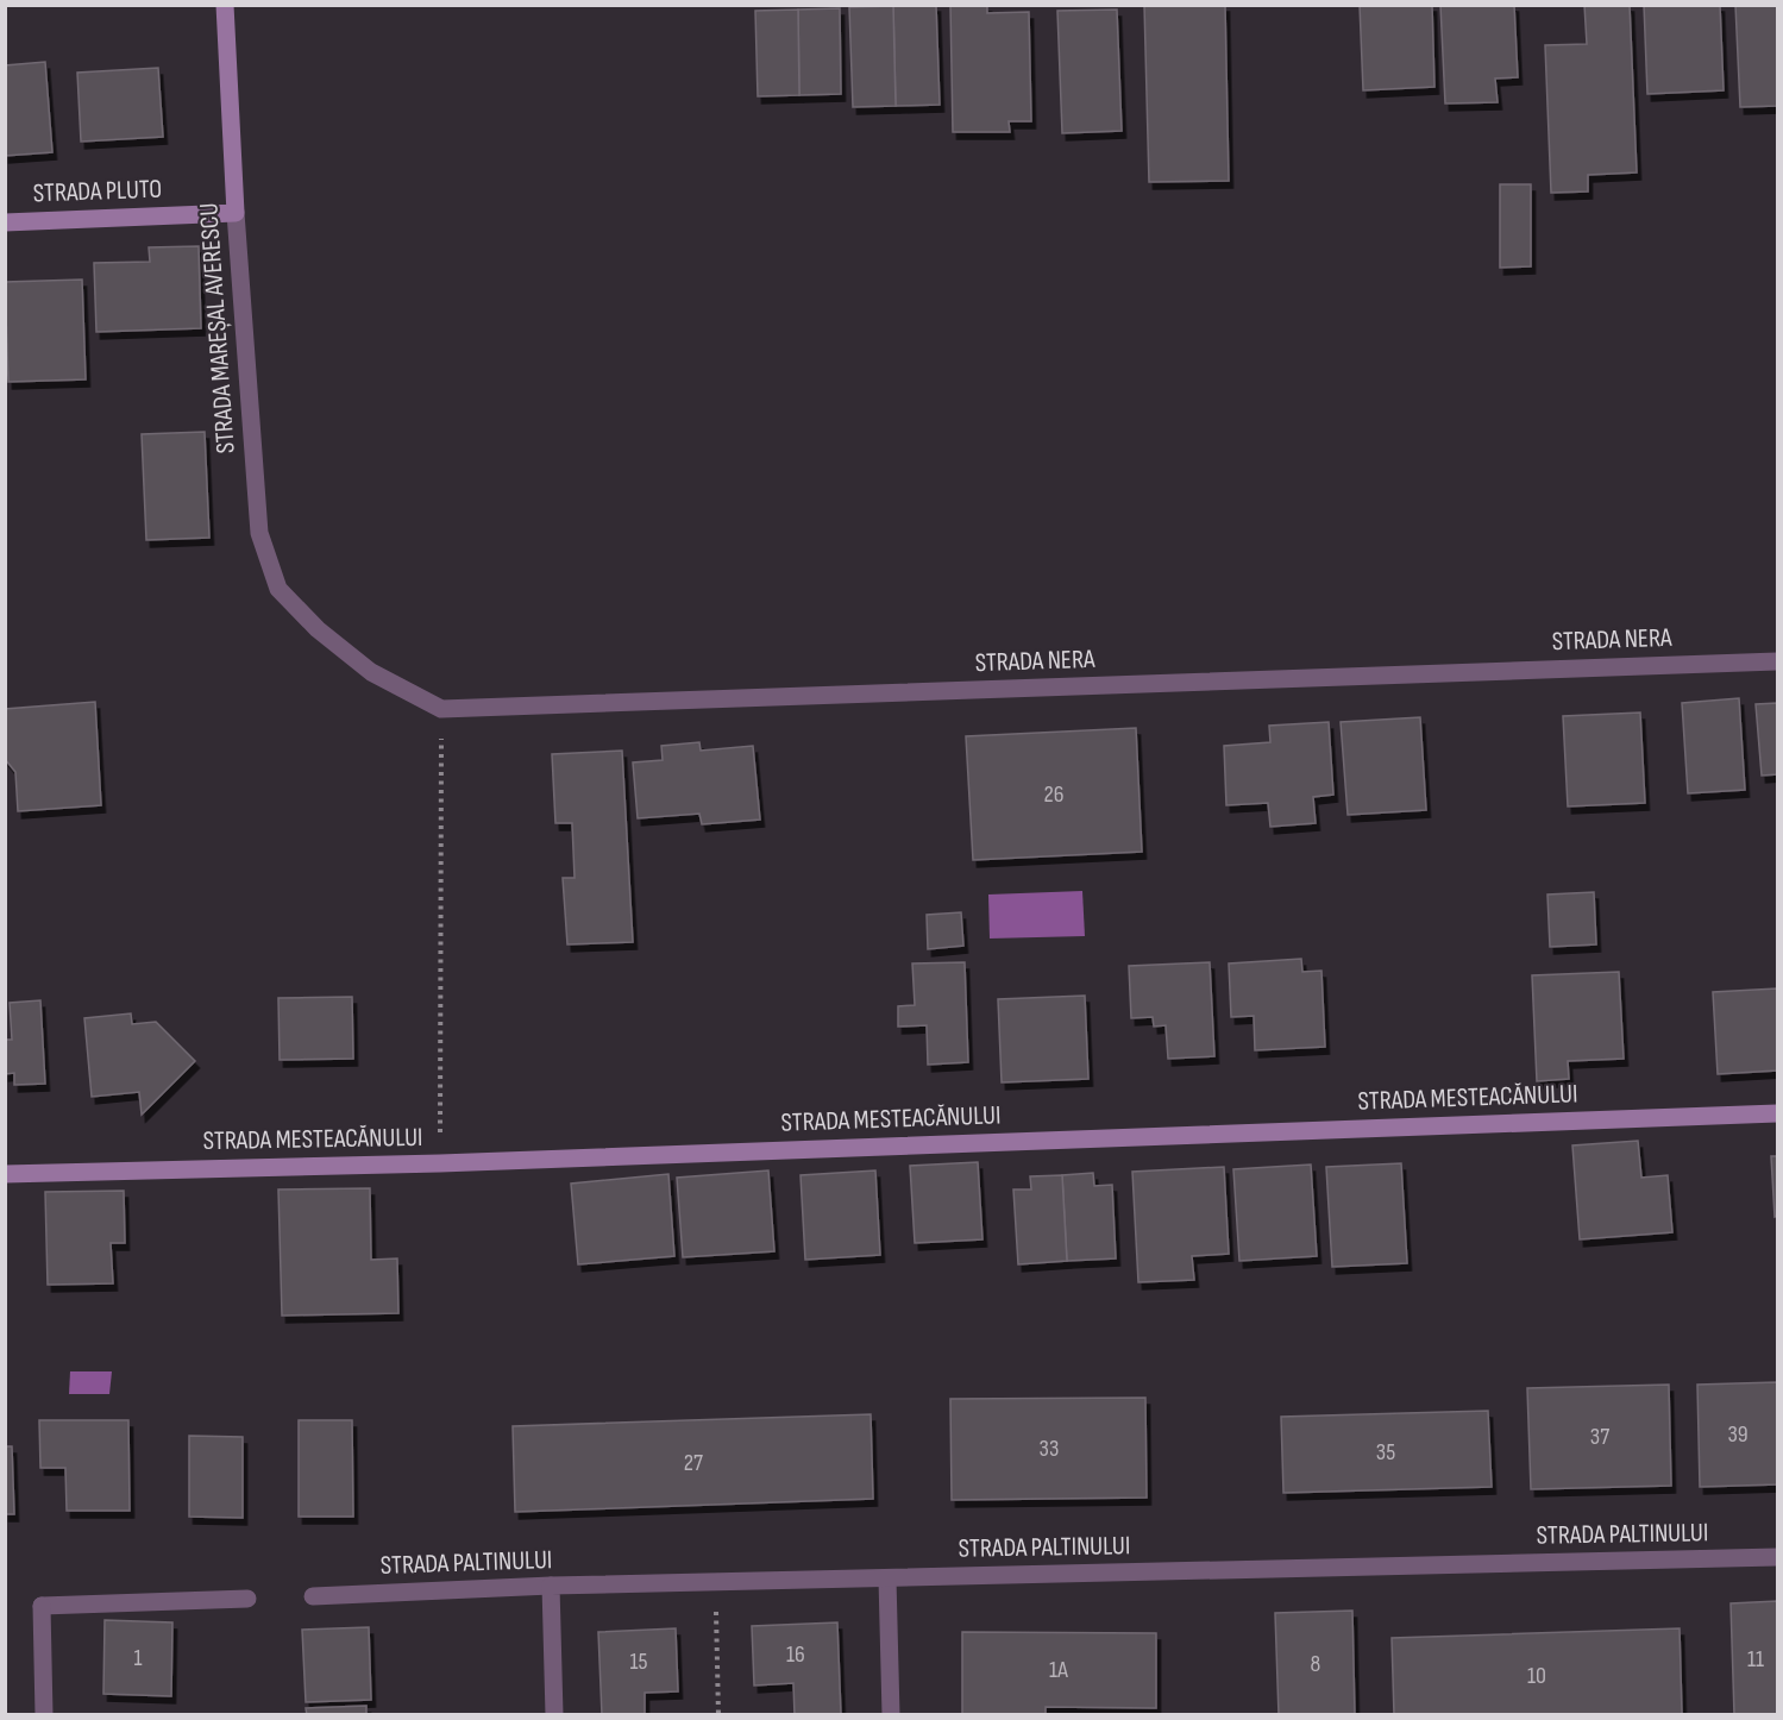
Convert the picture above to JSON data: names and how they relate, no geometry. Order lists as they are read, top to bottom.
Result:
{
  "streets": {
    "street": [
      "STRADA PLUTO",
      "STRADA MAREȘAL AVERESCU",
      "STRADA NERA",
      "STRADA MESTEACĂNULUI",
      "STRADA PALTINULUI"
    ]
  },
  "crossings": [
    ["STRADA PLUTO", "STRADA MAREȘAL AVERESCU"],
    ["STRADA MAREȘAL AVERESCU", "STRADA NERA"]
  ],
  "house_numbers": [
    "26",
    "39",
    "37",
    "33",
    "35",
    "27",
    "16",
    "1",
    "11",
    "15",
    "8",
    "1A",
    "10"
  ]
}
